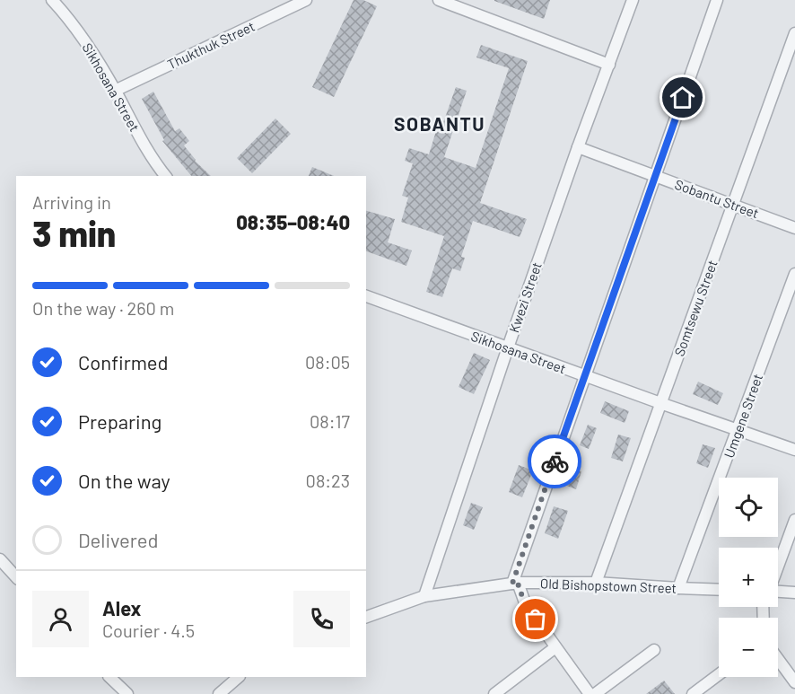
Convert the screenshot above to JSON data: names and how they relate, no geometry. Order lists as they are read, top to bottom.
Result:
{
  "streets": {
    "street": [
      "Thukthuk Street",
      "Sikhosana Street",
      "Sobantu Street",
      "Kwezi Street",
      "Somtsewu Street",
      "Umgene Street",
      "Old Bishopstown Street"
    ]
  },
  "crossings": [
    ["Thukthuk Street", "Sikhosana Street"],
    ["Sikhosana Street", "Kwezi Street"],
    ["Sikhosana Street", "Somtsewu Street"],
    ["Sikhosana Street", "Umgene Street"],
    ["Sobantu Street", "Kwezi Street"],
    ["Sobantu Street", "Somtsewu Street"],
    ["Kwezi Street", "Old Bishopstown Street"],
    ["Somtsewu Street", "Old Bishopstown Street"],
    ["Umgene Street", "Old Bishopstown Street"]
  ],
  "districts": ["SOBANTU"],
  "page": {
    "heading": ["3 min", "Arriving in", "08:35–08:40"],
    "panel": ["Alex", "Courier · 4.5"],
    "bar": "On the way · 260 m",
    "list": [
      ["Confirmed", "08:05"],
      ["Preparing", "08:17"],
      ["On the way", "08:23"],
      "Delivered"
    ],
    "map_buttons": ["+", "−"]
  }
}
